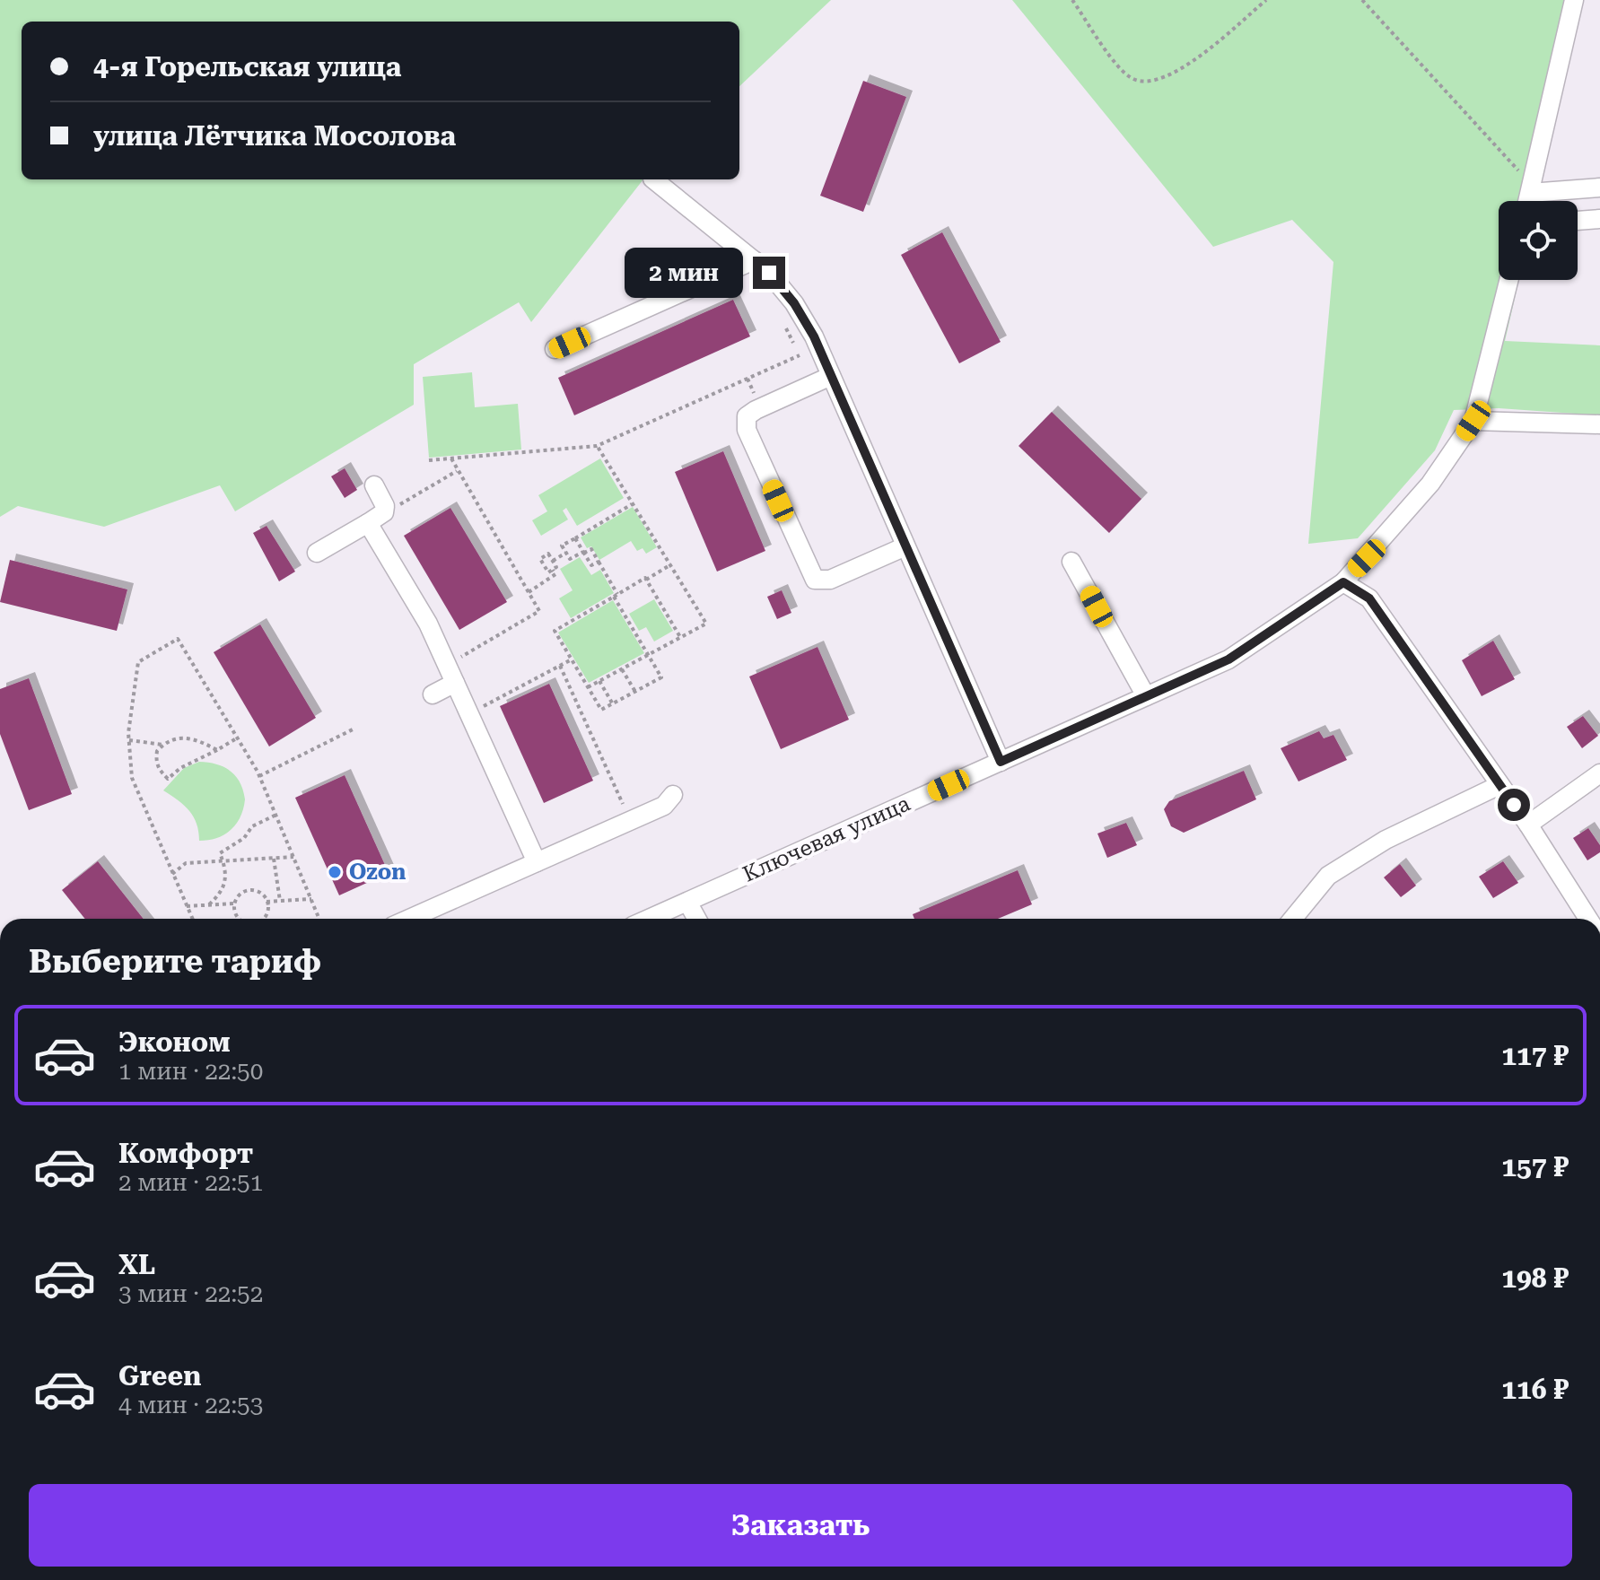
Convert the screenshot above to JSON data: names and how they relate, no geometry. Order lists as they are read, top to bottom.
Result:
{
  "streets": {
    "street": ["Ключевая улица"]
  },
  "places": ["Ozon"],
  "page": {
    "banner": ["4-я Горельская улица", "улица Лётчика Мосолова"],
    "bubble": "2 мин",
    "heading": "Выберите тариф",
    "list": [
      {
        "name": "Эконом",
        "note": "1 мин · 22:50",
        "value": "117 ₽"
      },
      {
        "name": "Комфорт",
        "note": "2 мин · 22:51",
        "value": "157 ₽"
      },
      {
        "name": "XL",
        "note": "3 мин · 22:52",
        "value": "198 ₽"
      },
      {
        "name": "Green",
        "note": "4 мин · 22:53",
        "value": "116 ₽"
      }
    ],
    "buttons": "Заказать"
  }
}
